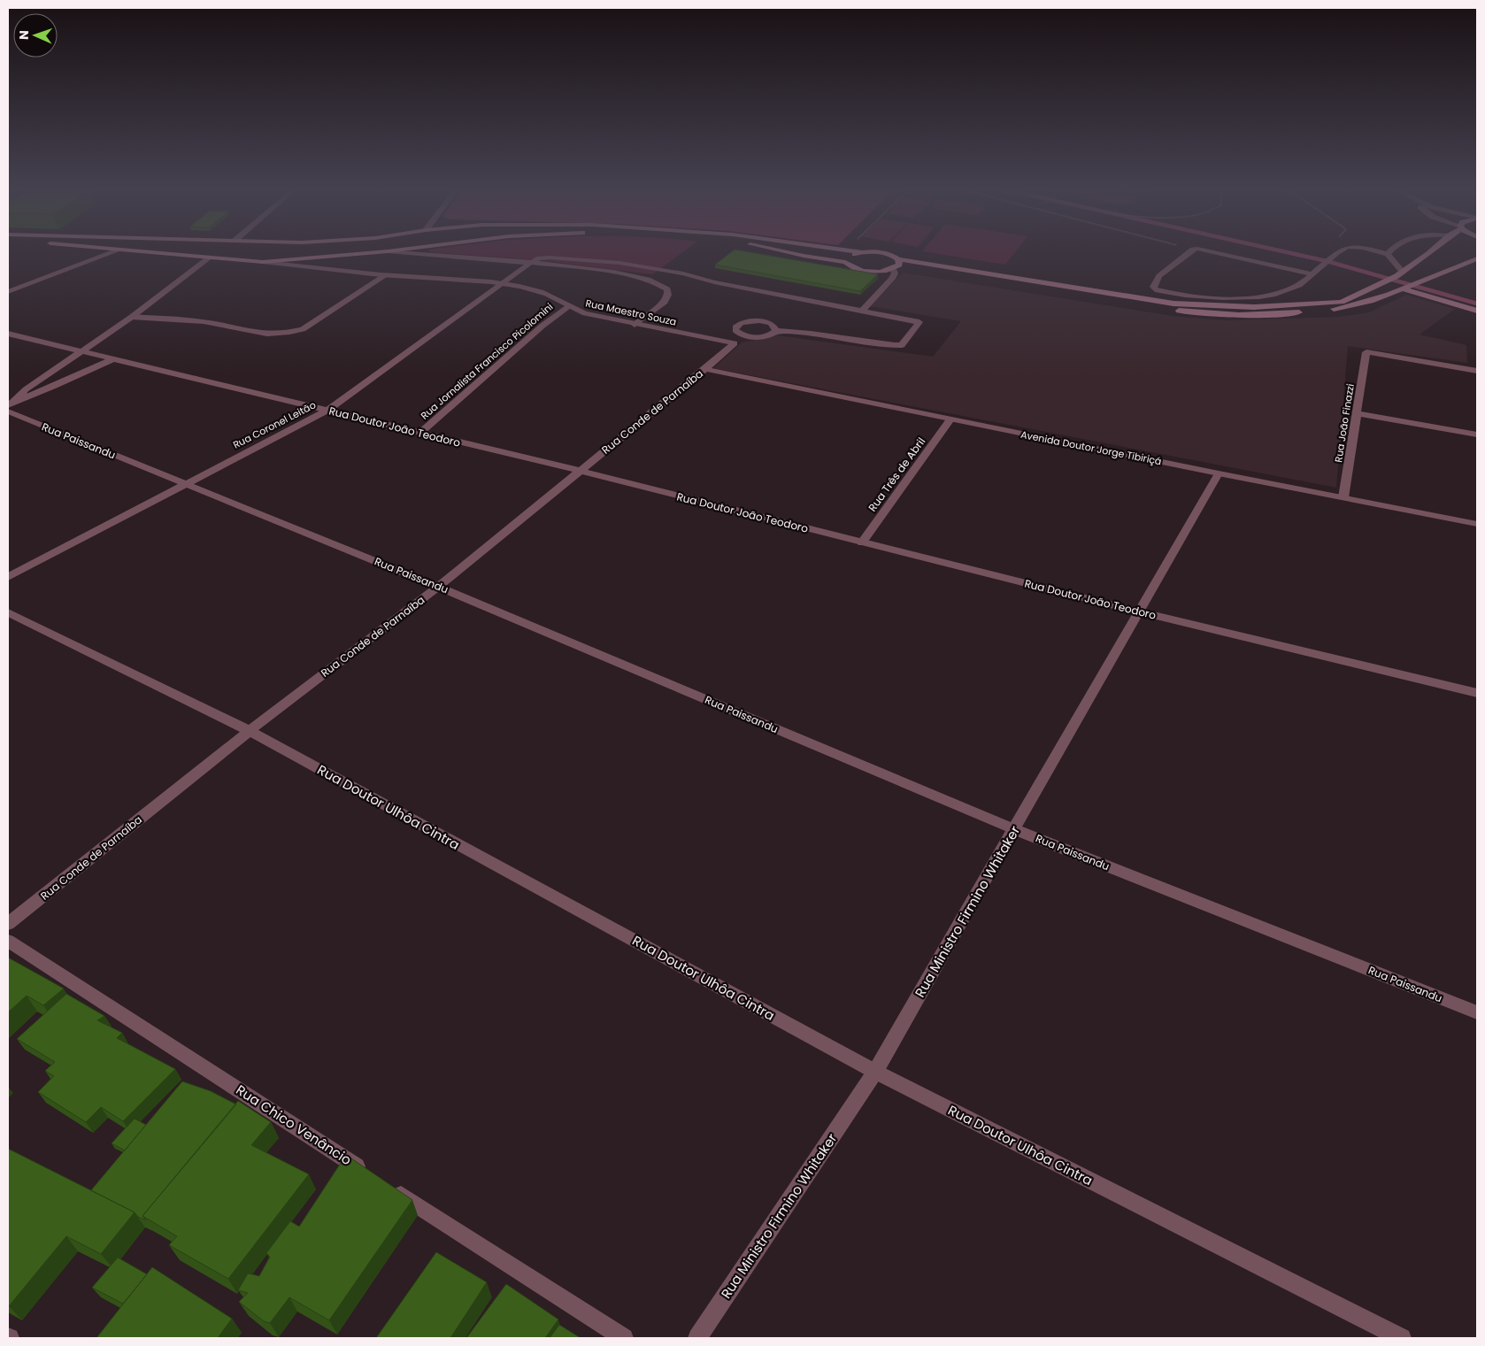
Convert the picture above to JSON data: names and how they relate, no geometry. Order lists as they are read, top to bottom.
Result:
{
  "streets": {
    "street": [
      "Rua Maestro Souza",
      "Rua Jornalista Francisco Picolomini",
      "Rua Conde de Parnaíba",
      "Rua João Finazzi",
      "Rua Coronel Leitão",
      "Rua Doutor João Teodoro",
      "Rua Paissandu",
      "Avenida Doutor Jorge Tibiriçá",
      "Rua Três de Abril",
      "Rua Doutor Ulhôa Cintra",
      "Rua Ministro Firmino Whitaker",
      "Rua Chico Venâncio"
    ]
  },
  "crossings": [
    ["Rua Maestro Souza", "Rua Jornalista Francisco Picolomini"],
    ["Rua Maestro Souza", "Rua Conde de Parnaíba"],
    ["Rua Maestro Souza", "Rua Coronel Leitão"],
    ["Rua Jornalista Francisco Picolomini", "Rua Doutor João Teodoro"],
    ["Rua Conde de Parnaíba", "Rua Doutor João Teodoro"],
    ["Rua Conde de Parnaíba", "Rua Paissandu"],
    ["Rua Conde de Parnaíba", "Avenida Doutor Jorge Tibiriçá"],
    ["Rua Conde de Parnaíba", "Rua Doutor Ulhôa Cintra"],
    ["Rua João Finazzi", "Avenida Doutor Jorge Tibiriçá"],
    ["Rua Coronel Leitão", "Rua Doutor João Teodoro"],
    ["Rua Coronel Leitão", "Rua Paissandu"],
    ["Rua Doutor João Teodoro", "Rua Três de Abril"],
    ["Rua Doutor João Teodoro", "Rua Ministro Firmino Whitaker"],
    ["Rua Paissandu", "Rua Ministro Firmino Whitaker"],
    ["Avenida Doutor Jorge Tibiriçá", "Rua Três de Abril"],
    ["Avenida Doutor Jorge Tibiriçá", "Rua Ministro Firmino Whitaker"],
    ["Rua Doutor Ulhôa Cintra", "Rua Ministro Firmino Whitaker"]
  ],
  "north": "left"
}
